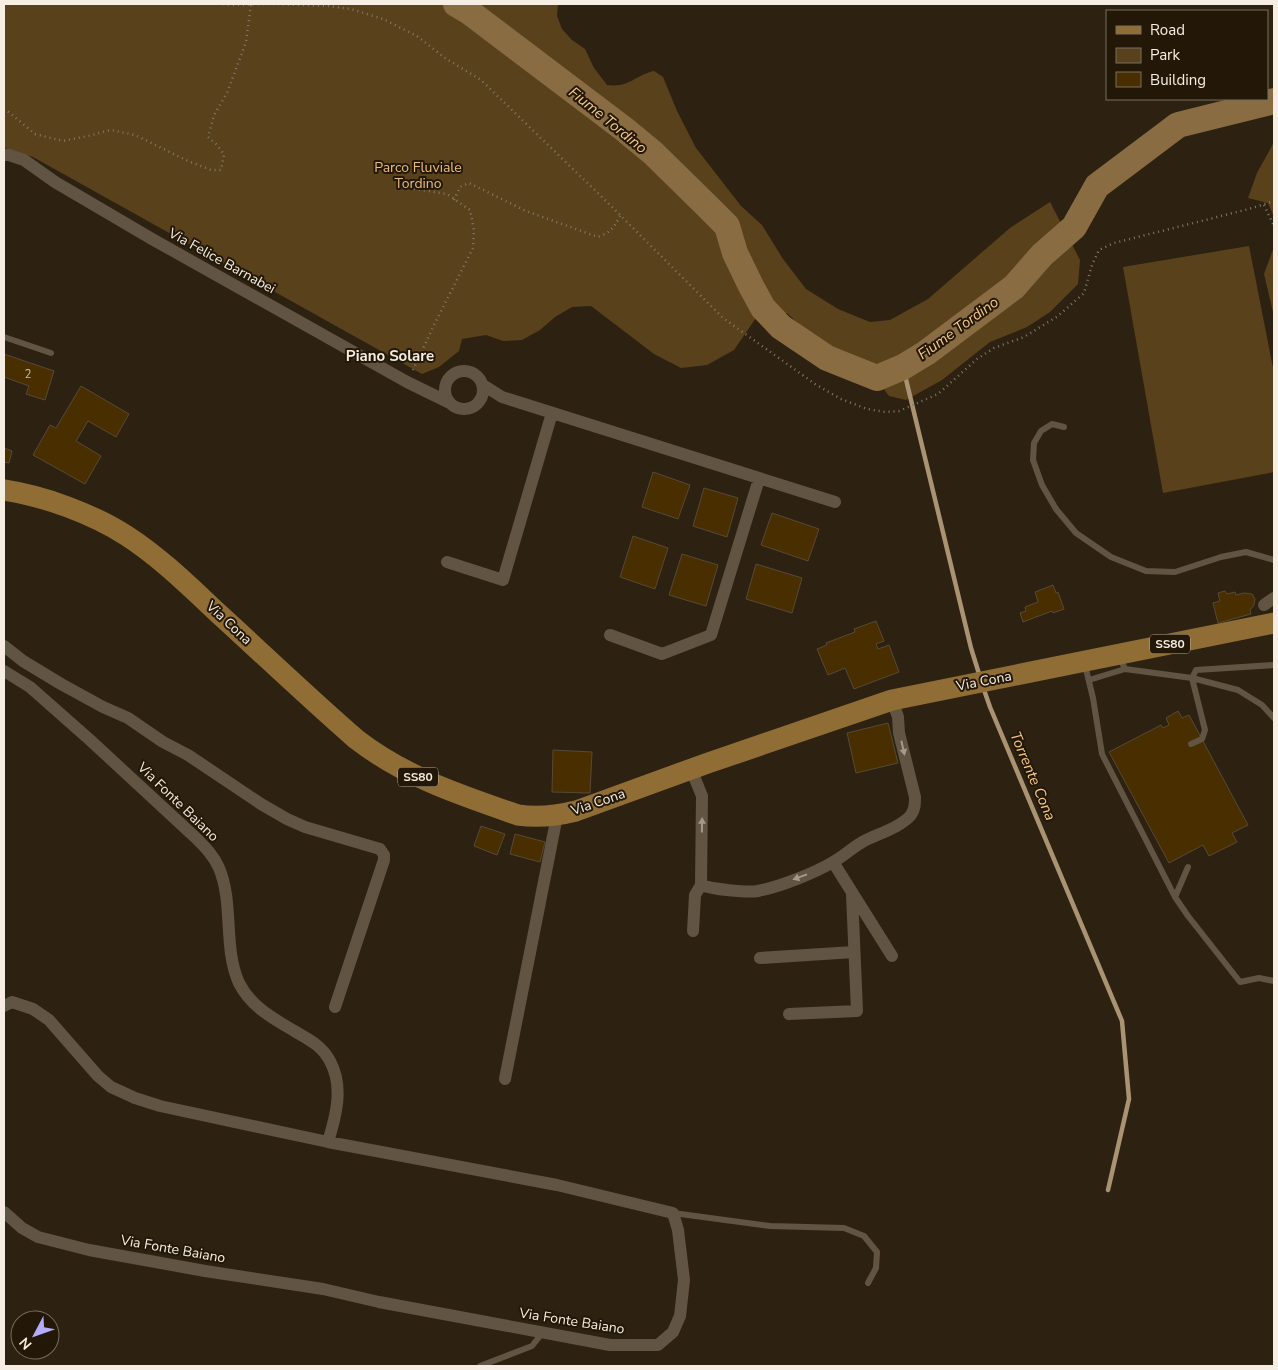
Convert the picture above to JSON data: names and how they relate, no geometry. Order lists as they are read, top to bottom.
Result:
{
  "streets": {
    "main road": ["Via Cona", "SS80"],
    "street": ["Via Felice Barnabei", "Via Fonte Baiano"]
  },
  "districts": ["Piano Solare"],
  "water": ["Fiume Tordino", "Torrente Cona"],
  "parks": ["Parco Fluviale Tordino"],
  "house_numbers": ["2"],
  "legend": ["Road", "Park", "Building"],
  "north": "bottom left"
}
